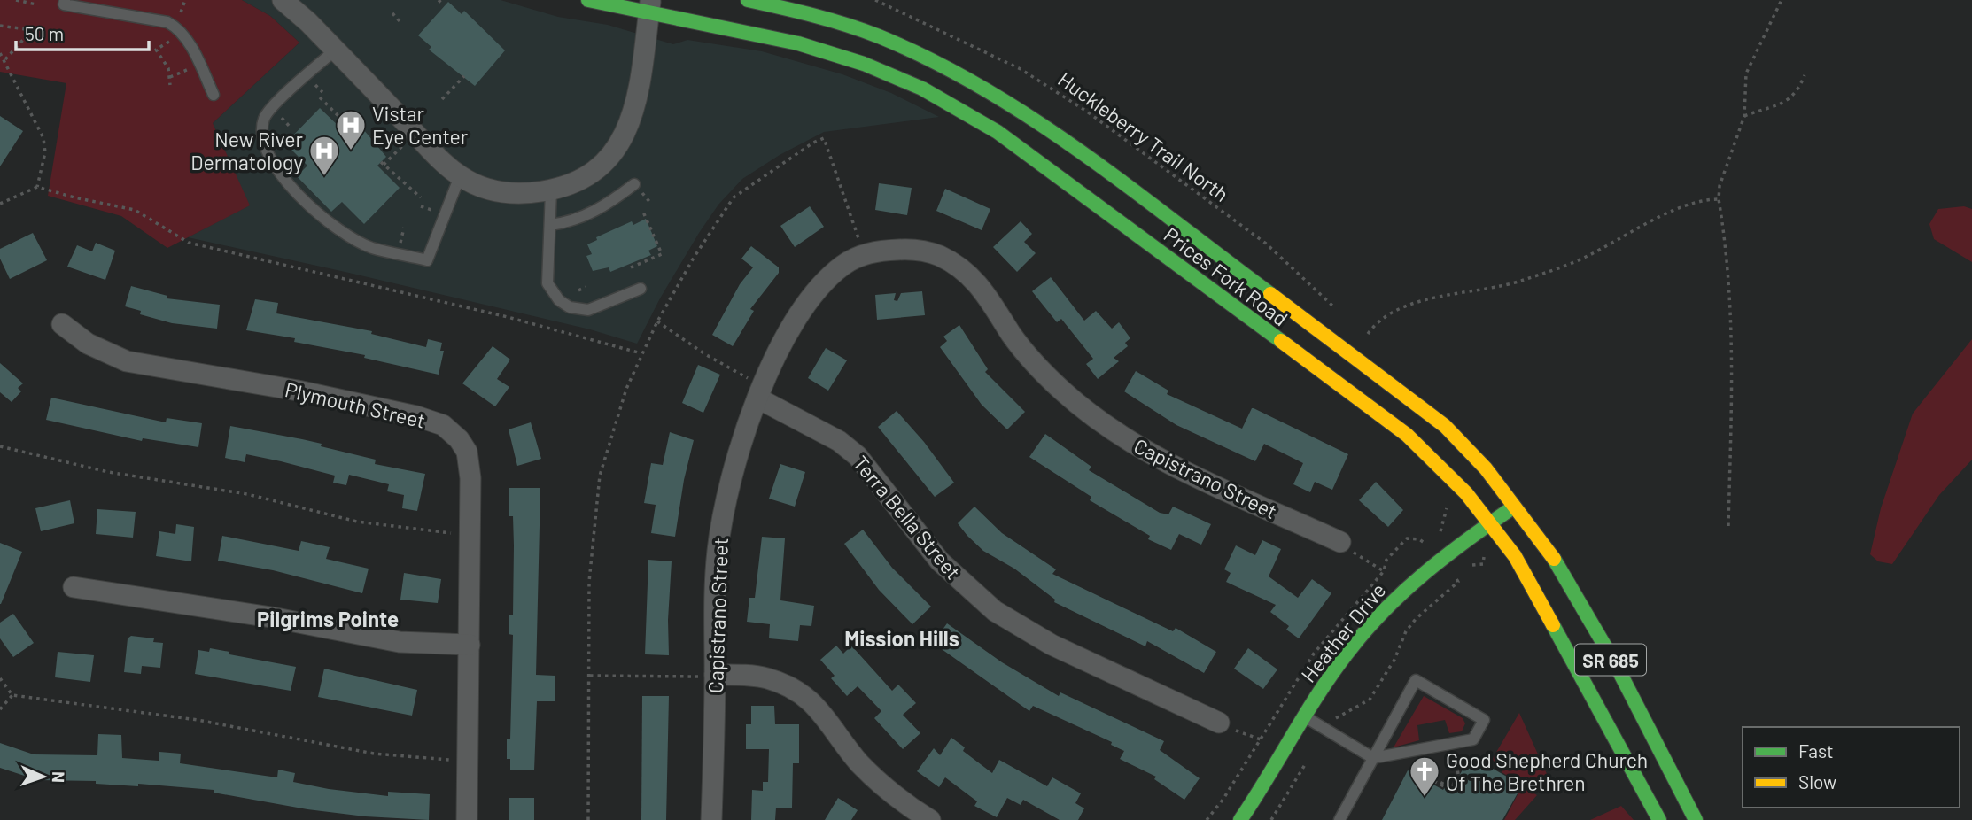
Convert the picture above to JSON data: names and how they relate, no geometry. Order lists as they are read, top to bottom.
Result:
{
  "streets": {
    "main road": ["Prices Fork Road", "Heather Drive", "SR 685"],
    "street": ["Plymouth Street", "Capistrano Street", "Terra Bella Street"],
    "path": ["Huckleberry Trail North"]
  },
  "crossings": [
    ["Prices Fork Road", "Heather Drive"],
    ["Capistrano Street", "Terra Bella Street"]
  ],
  "districts": ["Pilgrims Pointe", "Mission Hills"],
  "places": {
    "hospital": ["Vistar Eye Center", "New River Dermatology"],
    "church": ["Good Shepherd Church Of The Brethren"]
  },
  "legend": ["Fast", "Slow"],
  "scale_bar": "50 m",
  "north": "right"
}
